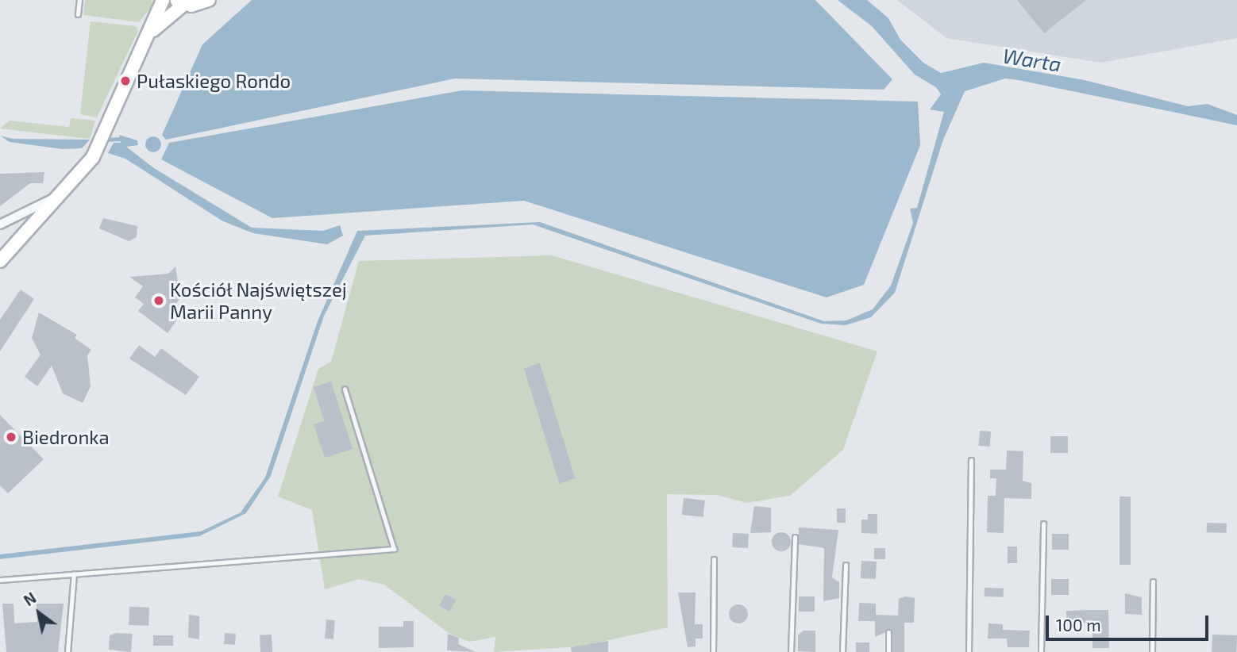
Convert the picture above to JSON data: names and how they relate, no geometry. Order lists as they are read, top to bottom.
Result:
{
  "water": ["Warta"],
  "places": ["Pułaskiego Rondo", "Kościół Najświętszej Marii Panny", "Biedronka"],
  "scale_bar": "100 m",
  "north": "top left"
}
